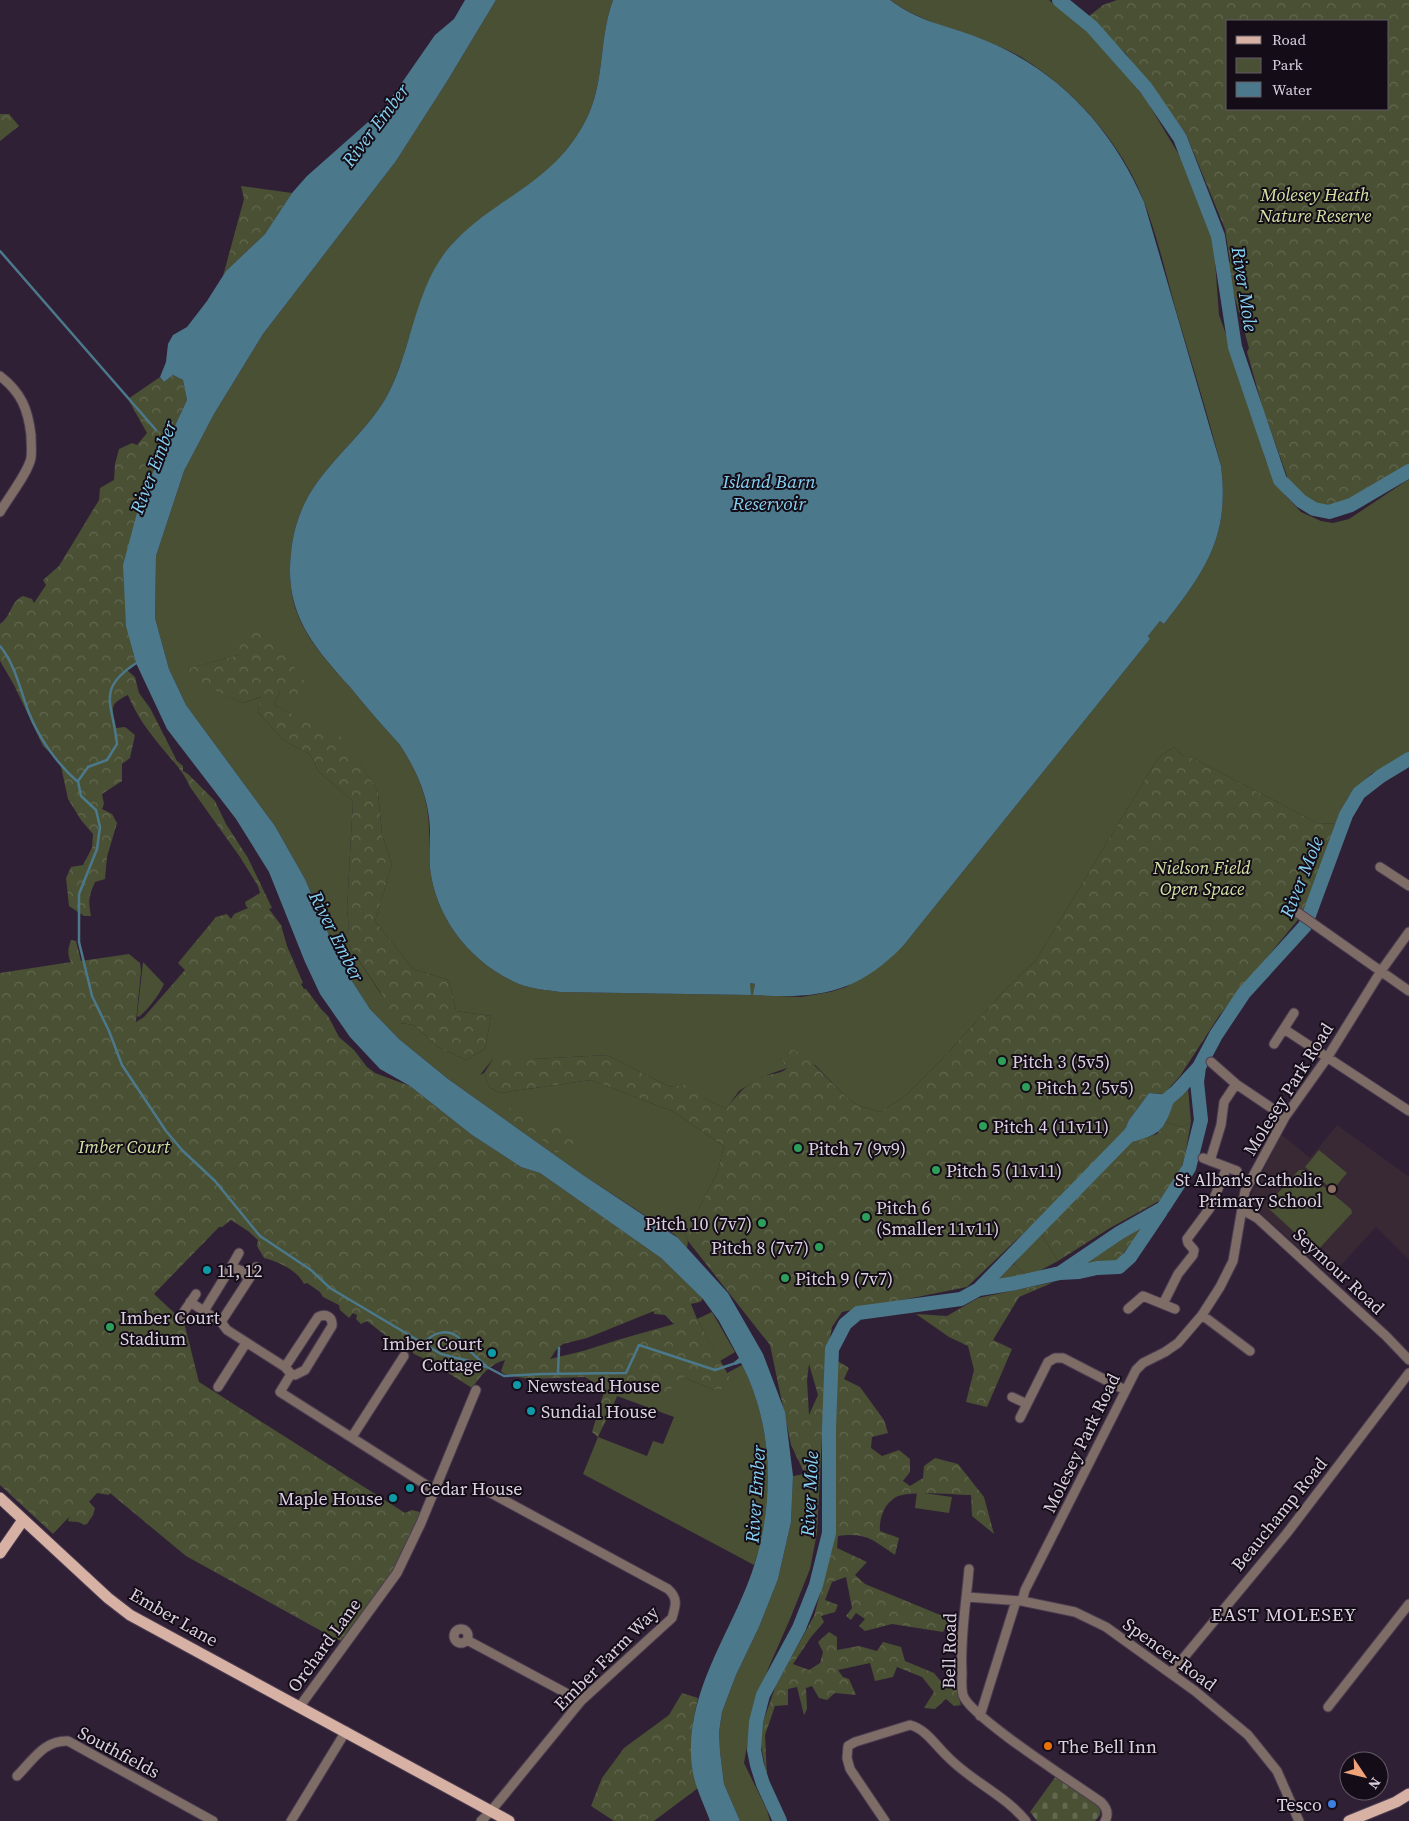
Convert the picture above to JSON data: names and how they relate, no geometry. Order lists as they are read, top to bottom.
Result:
{
  "streets": {
    "main road": ["Ember Lane", "Orchard Lane"],
    "street": [
      "Molesey Park Road",
      "Seymour Road",
      "Beauchamp Road",
      "Bell Road",
      "Spencer Road",
      "Ember Farm Way",
      "Southfields"
    ]
  },
  "crossings": [
    ["Molesey Park Road", "Seymour Road"],
    ["Molesey Park Road", "Bell Road"],
    ["Molesey Park Road", "Spencer Road"],
    ["Beauchamp Road", "Spencer Road"],
    ["Ember Lane", "Orchard Lane"],
    ["Orchard Lane", "Ember Farm Way"],
    ["Bell Road", "Spencer Road"]
  ],
  "districts": ["EAST MOLESEY"],
  "water": ["River Ember", "River Mole", "Island Barn Reservoir"],
  "parks": ["Molesey Heath Nature Reserve", "Nielson Field Open Space", "Imber Court"],
  "places": [
    "Pitch 3 (5v5)",
    "Pitch 2 (5v5)",
    "Pitch 4 (11v11)",
    "Pitch 7 (9v9)",
    "Pitch 5 (11v11)",
    "St Alban's Catholic Primary School",
    "Pitch 6 (Smaller 11v11)",
    "Pitch 10 (7v7)",
    "Pitch 8 (7v7)",
    "11, 12",
    "Pitch 9 (7v7)",
    "Imber Court Stadium",
    "Imber Court Cottage",
    "Newstead House",
    "Sundial House",
    "Cedar House",
    "Maple House",
    "The Bell Inn",
    "Tesco"
  ],
  "legend": ["Road", "Park", "Water"],
  "north": "bottom right"
}
